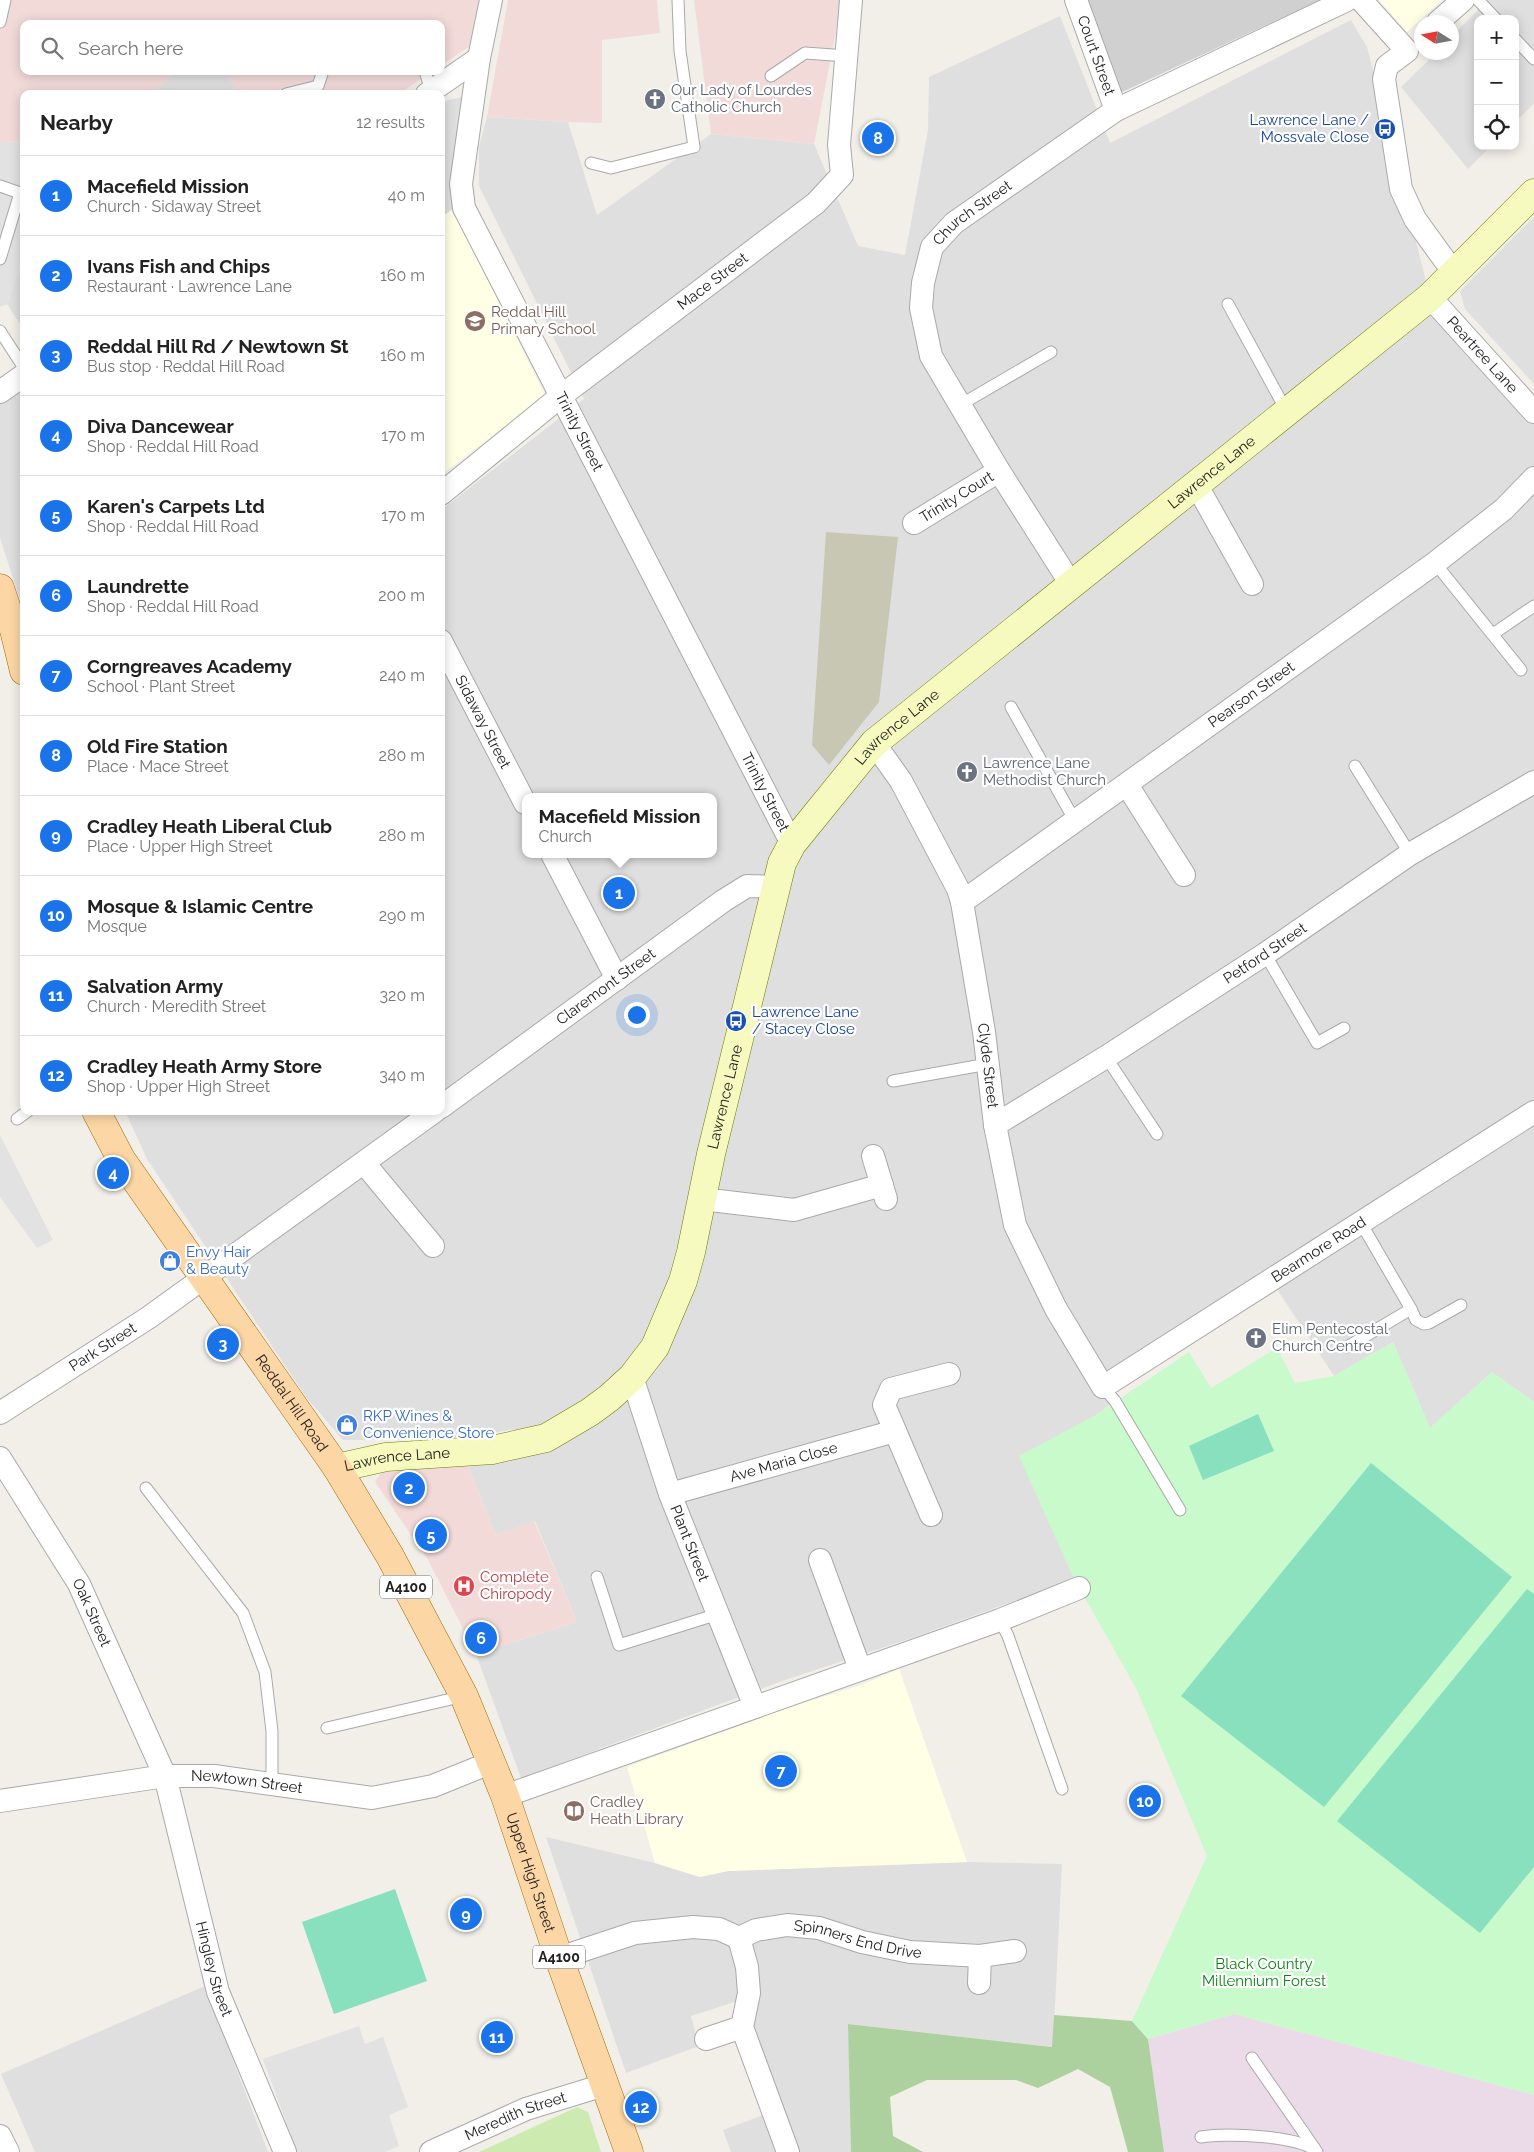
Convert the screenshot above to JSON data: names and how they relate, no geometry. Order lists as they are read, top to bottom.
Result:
{
  "streets": {
    "main road": ["Reddal Hill Road", "A4100", "Upper High Street"],
    "street": [
      "Court Street",
      "Church Street",
      "Mace Street",
      "Peartree Lane",
      "Trinity Street",
      "Lawrence Lane",
      "Trinity Court",
      "Pearson Street",
      "Sidaway Street",
      "Petford Street",
      "Claremont Street",
      "Clyde Street",
      "Bearmore Road",
      "Park Street",
      "Ave Maria Close",
      "Plant Street",
      "Oak Street",
      "Newtown Street",
      "Spinners End Drive",
      "Hingley Street",
      "Meredith Street"
    ]
  },
  "crossings": [
    ["Court Street", "Church Street"],
    ["Church Street", "Lawrence Lane"],
    ["Church Street", "Trinity Court"],
    ["Mace Street", "Trinity Street"],
    ["Peartree Lane", "Lawrence Lane"],
    ["Trinity Street", "Lawrence Lane"],
    ["Lawrence Lane", "Claremont Street"],
    ["Lawrence Lane", "Clyde Street"],
    ["Lawrence Lane", "Reddal Hill Road"],
    ["Lawrence Lane", "Plant Street"],
    ["Pearson Street", "Clyde Street"],
    ["Petford Street", "Clyde Street"],
    ["Clyde Street", "Bearmore Road"],
    ["Park Street", "Reddal Hill Road"],
    ["Reddal Hill Road", "Upper High Street"],
    ["Ave Maria Close", "Plant Street"],
    ["Oak Street", "Newtown Street"],
    ["Oak Street", "Hingley Street"],
    ["Newtown Street", "Upper High Street"],
    ["Newtown Street", "Hingley Street"],
    ["Upper High Street", "Meredith Street"]
  ],
  "parks": ["Black Country Millennium Forest"],
  "places": {
    "church": ["Our Lady of Lourdes Catholic Church", "Lawrence Lane Methodist Church", "Elim Pentecostal Church Centre"],
    "bus stop": ["Lawrence Lane / Mossvale Close", "Lawrence Lane / Stacey Close"],
    "school or university": ["Reddal Hill Primary School"],
    "shop": ["Envy Hair & Beauty", "RKP Wines & Convenience Store"],
    "hospital": ["Complete Chiropody"],
    "library": ["Cradley Heath Library"]
  },
  "north": "left",
  "page": {
    "map_buttons": ["+", "−"],
    "search": "Search here",
    "heading": ["Nearby", "12 results"],
    "pins": [
      "8",
      "1",
      "4",
      "3",
      "2",
      "5",
      "6",
      "7",
      "10",
      "9",
      "11",
      "12"
    ],
    "list": [
      {
        "mark": "1",
        "name": "Macefield Mission",
        "note": "Church · Sidaway Street",
        "value": "40 m"
      },
      {
        "mark": "2",
        "name": "Ivans Fish and Chips",
        "note": "Restaurant · Lawrence Lane",
        "value": "160 m"
      },
      {
        "mark": "3",
        "name": "Reddal Hill Rd / Newtown St",
        "note": "Bus stop · Reddal Hill Road",
        "value": "160 m"
      },
      {
        "mark": "4",
        "name": "Diva Dancewear",
        "note": "Shop · Reddal Hill Road",
        "value": "170 m"
      },
      {
        "mark": "5",
        "name": "Karen's Carpets Ltd",
        "note": "Shop · Reddal Hill Road",
        "value": "170 m"
      },
      {
        "mark": "6",
        "name": "Laundrette",
        "note": "Shop · Reddal Hill Road",
        "value": "200 m"
      },
      {
        "mark": "7",
        "name": "Corngreaves Academy",
        "note": "School · Plant Street",
        "value": "240 m"
      },
      {
        "mark": "8",
        "name": "Old Fire Station",
        "note": "Place · Mace Street",
        "value": "280 m"
      },
      {
        "mark": "9",
        "name": "Cradley Heath Liberal Club",
        "note": "Place · Upper High Street",
        "value": "280 m"
      },
      {
        "mark": "10",
        "name": "Mosque & Islamic Centre",
        "note": "Mosque",
        "value": "290 m"
      },
      {
        "mark": "11",
        "name": "Salvation Army",
        "note": "Church · Meredith Street",
        "value": "320 m"
      },
      {
        "mark": "12",
        "name": "Cradley Heath Army Store",
        "note": "Shop · Upper High Street",
        "value": "340 m"
      }
    ],
    "popup": ["Macefield Mission", "Church"]
  }
}
